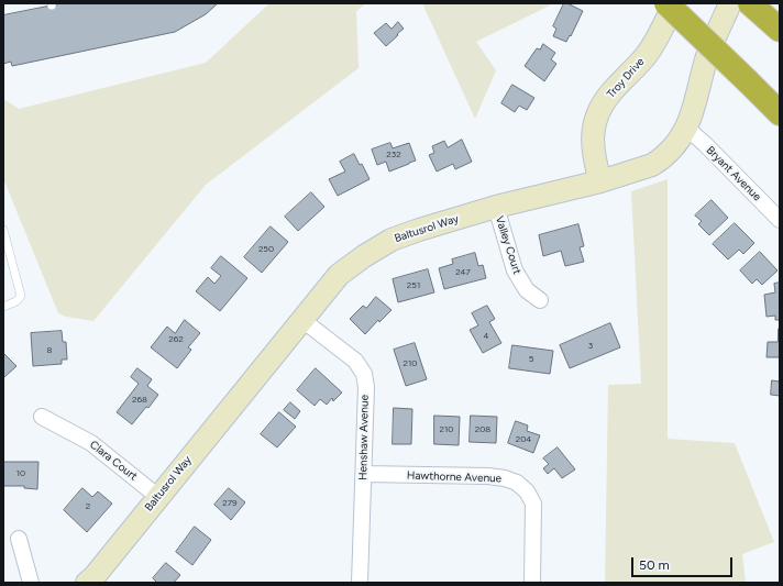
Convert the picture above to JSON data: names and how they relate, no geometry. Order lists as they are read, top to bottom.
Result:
{
  "streets": {
    "street": [
      "Troy Drive",
      "Bryant Avenue",
      "Baltusrol Way",
      "Valley Court",
      "Henshaw Avenue",
      "Clara Court",
      "Hawthorne Avenue"
    ]
  },
  "crossings": [
    ["Troy Drive", "Baltusrol Way"],
    ["Bryant Avenue", "Baltusrol Way"],
    ["Baltusrol Way", "Valley Court"],
    ["Baltusrol Way", "Henshaw Avenue"],
    ["Baltusrol Way", "Clara Court"],
    ["Henshaw Avenue", "Hawthorne Avenue"]
  ],
  "house_numbers": [
    "232",
    "250",
    "247",
    "251",
    "4",
    "262",
    "3",
    "8",
    "5",
    "210",
    "268",
    "210",
    "208",
    "204",
    "10",
    "279",
    "2"
  ],
  "scale_bar": "50 m"
}
